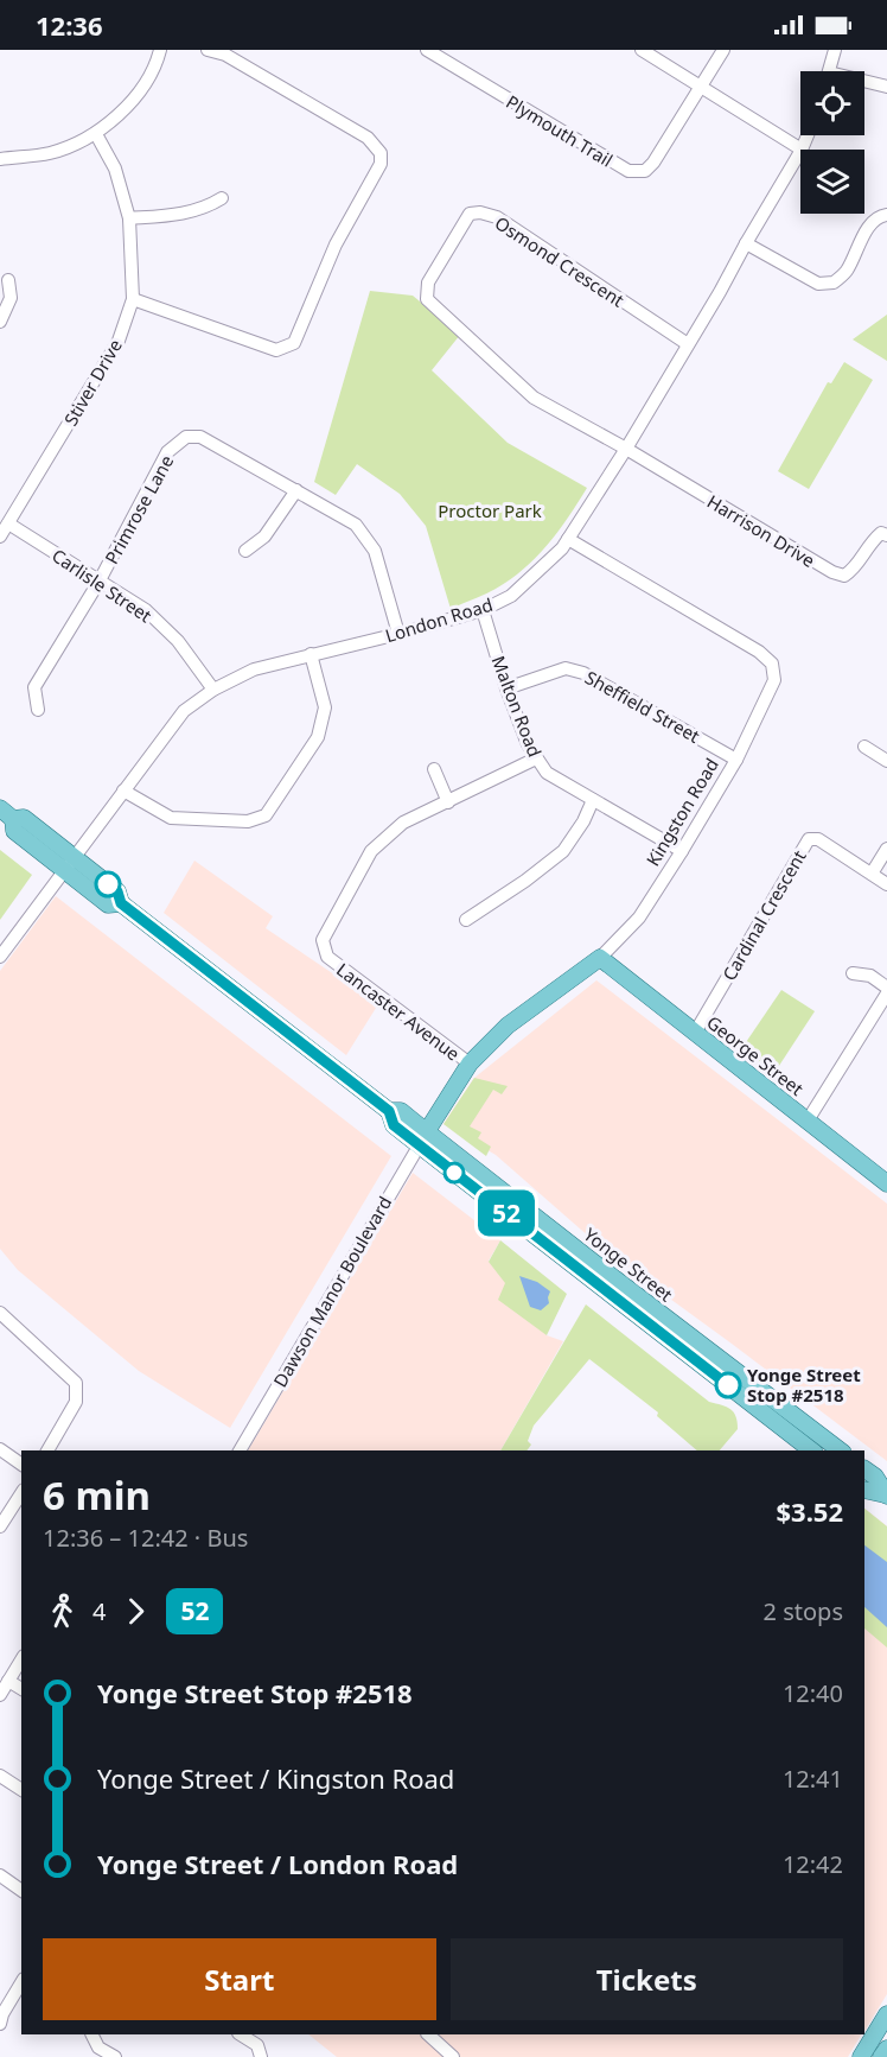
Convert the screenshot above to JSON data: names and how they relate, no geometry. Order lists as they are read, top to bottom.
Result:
{
  "streets": {
    "main road": ["Kingston Road", "George Street", "Yonge Street"],
    "street": [
      "Plymouth Trail",
      "Osmond Crescent",
      "Stiver Drive",
      "Primrose Lane",
      "Harrison Drive",
      "Carlisle Street",
      "London Road",
      "Malton Road",
      "Sheffield Street",
      "Cardinal Crescent",
      "Lancaster Avenue",
      "Dawson Manor Boulevard"
    ]
  },
  "crossings": [
    ["Osmond Crescent", "Harrison Drive"],
    ["Osmond Crescent", "London Road"],
    ["Stiver Drive", "Carlisle Street"],
    ["Primrose Lane", "Carlisle Street"],
    ["Primrose Lane", "London Road"],
    ["Harrison Drive", "London Road"],
    ["Carlisle Street", "London Road"],
    ["London Road", "Malton Road"],
    ["London Road", "Kingston Road"],
    ["London Road", "Yonge Street"],
    ["Malton Road", "Sheffield Street"],
    ["Malton Road", "Kingston Road"],
    ["Malton Road", "Lancaster Avenue"],
    ["Sheffield Street", "Kingston Road"],
    ["Kingston Road", "Lancaster Avenue"],
    ["Kingston Road", "George Street"],
    ["Kingston Road", "Yonge Street"],
    ["Kingston Road", "Dawson Manor Boulevard"],
    ["Cardinal Crescent", "George Street"],
    ["Yonge Street", "Dawson Manor Boulevard"]
  ],
  "parks": ["Proctor Park"],
  "places": ["Yonge Street Stop #2518"],
  "lines": ["bus line 52"],
  "page": {
    "status": "12:36",
    "on_map": "52",
    "heading": ["6 min", "12:36 – 12:42 · Bus", "$3.52"],
    "legs": ["4", "52", "2 stops"],
    "list": [
      {
        "name": "Yonge Street Stop #2518",
        "value": "12:40"
      },
      {
        "name": "Yonge Street / Kingston Road",
        "value": "12:41"
      },
      {
        "name": "Yonge Street / London Road",
        "value": "12:42"
      }
    ],
    "buttons": ["Start", "Tickets"]
  }
}
